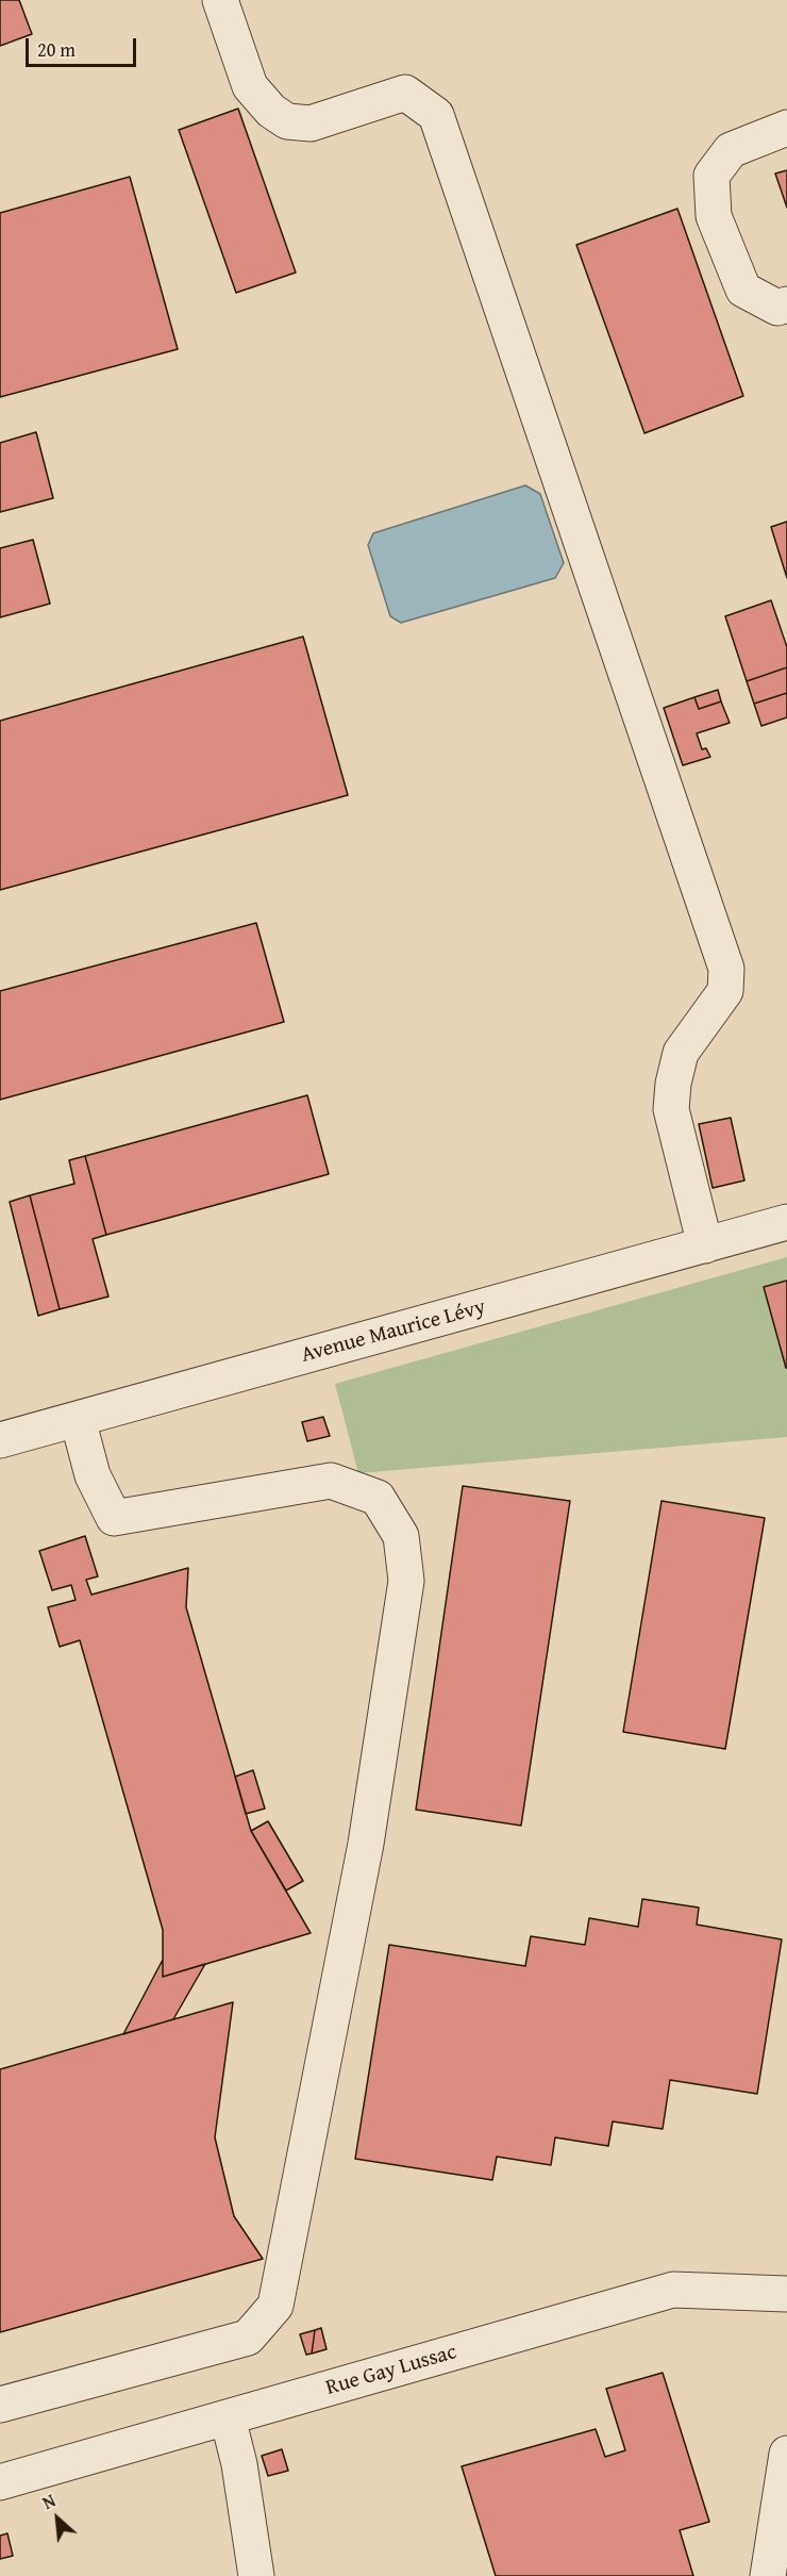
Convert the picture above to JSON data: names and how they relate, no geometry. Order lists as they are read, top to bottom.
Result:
{
  "streets": {
    "street": ["Avenue Maurice Lévy", "Rue Gay Lussac"]
  },
  "scale_bar": "20 m",
  "north": "top left"
}
